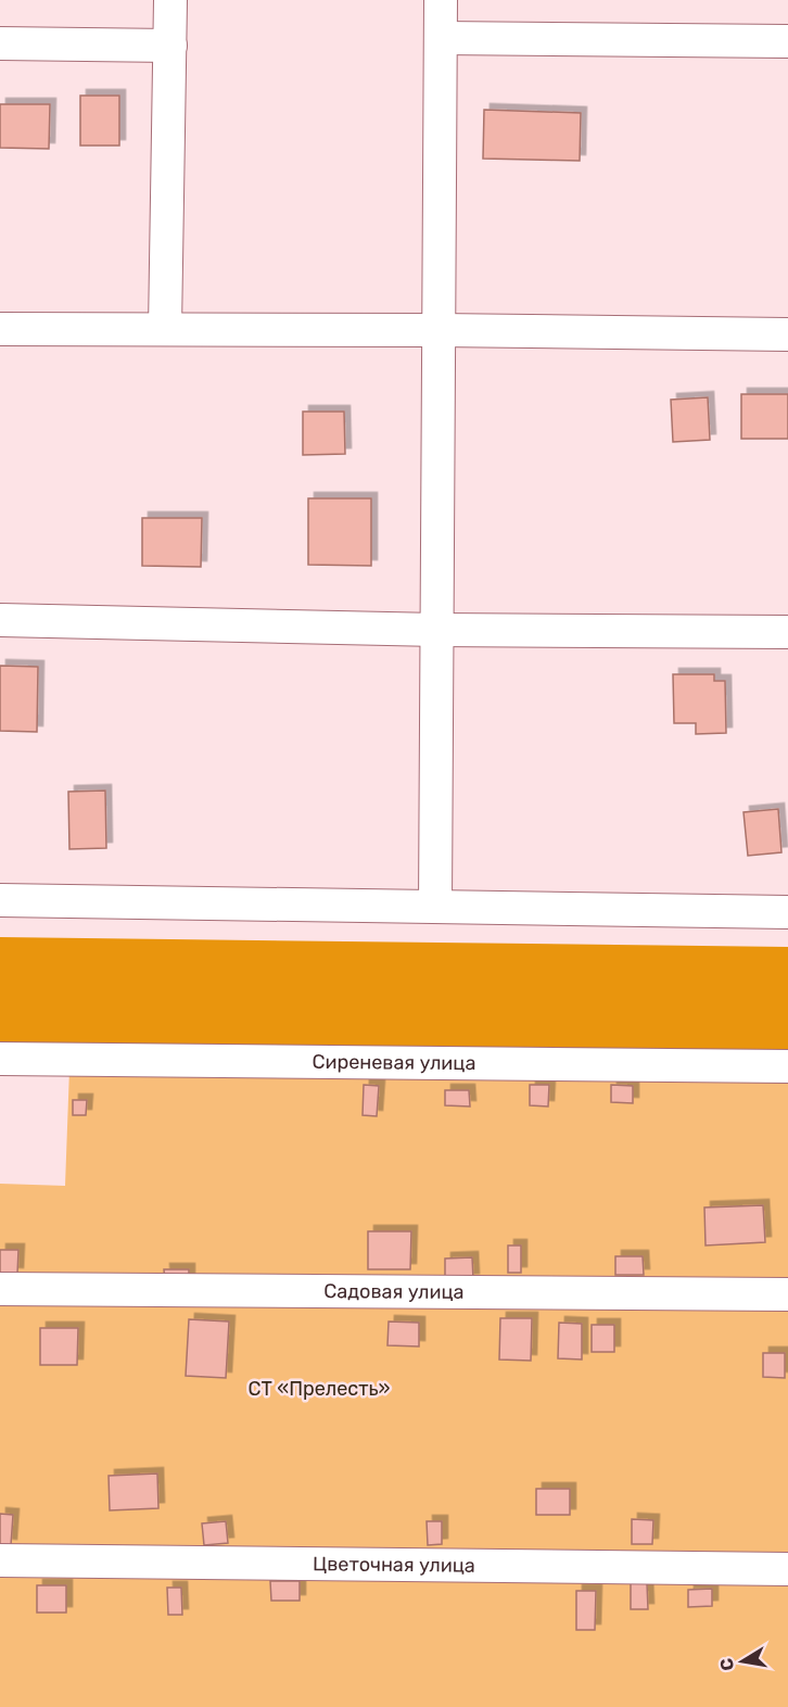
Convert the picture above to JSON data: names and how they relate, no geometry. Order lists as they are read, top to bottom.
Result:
{
  "streets": {
    "street": ["Сиреневая улица", "Садовая улица", "Цветочная улица"]
  },
  "parks": ["СТ «Прелесть»"],
  "north": "left"
}
